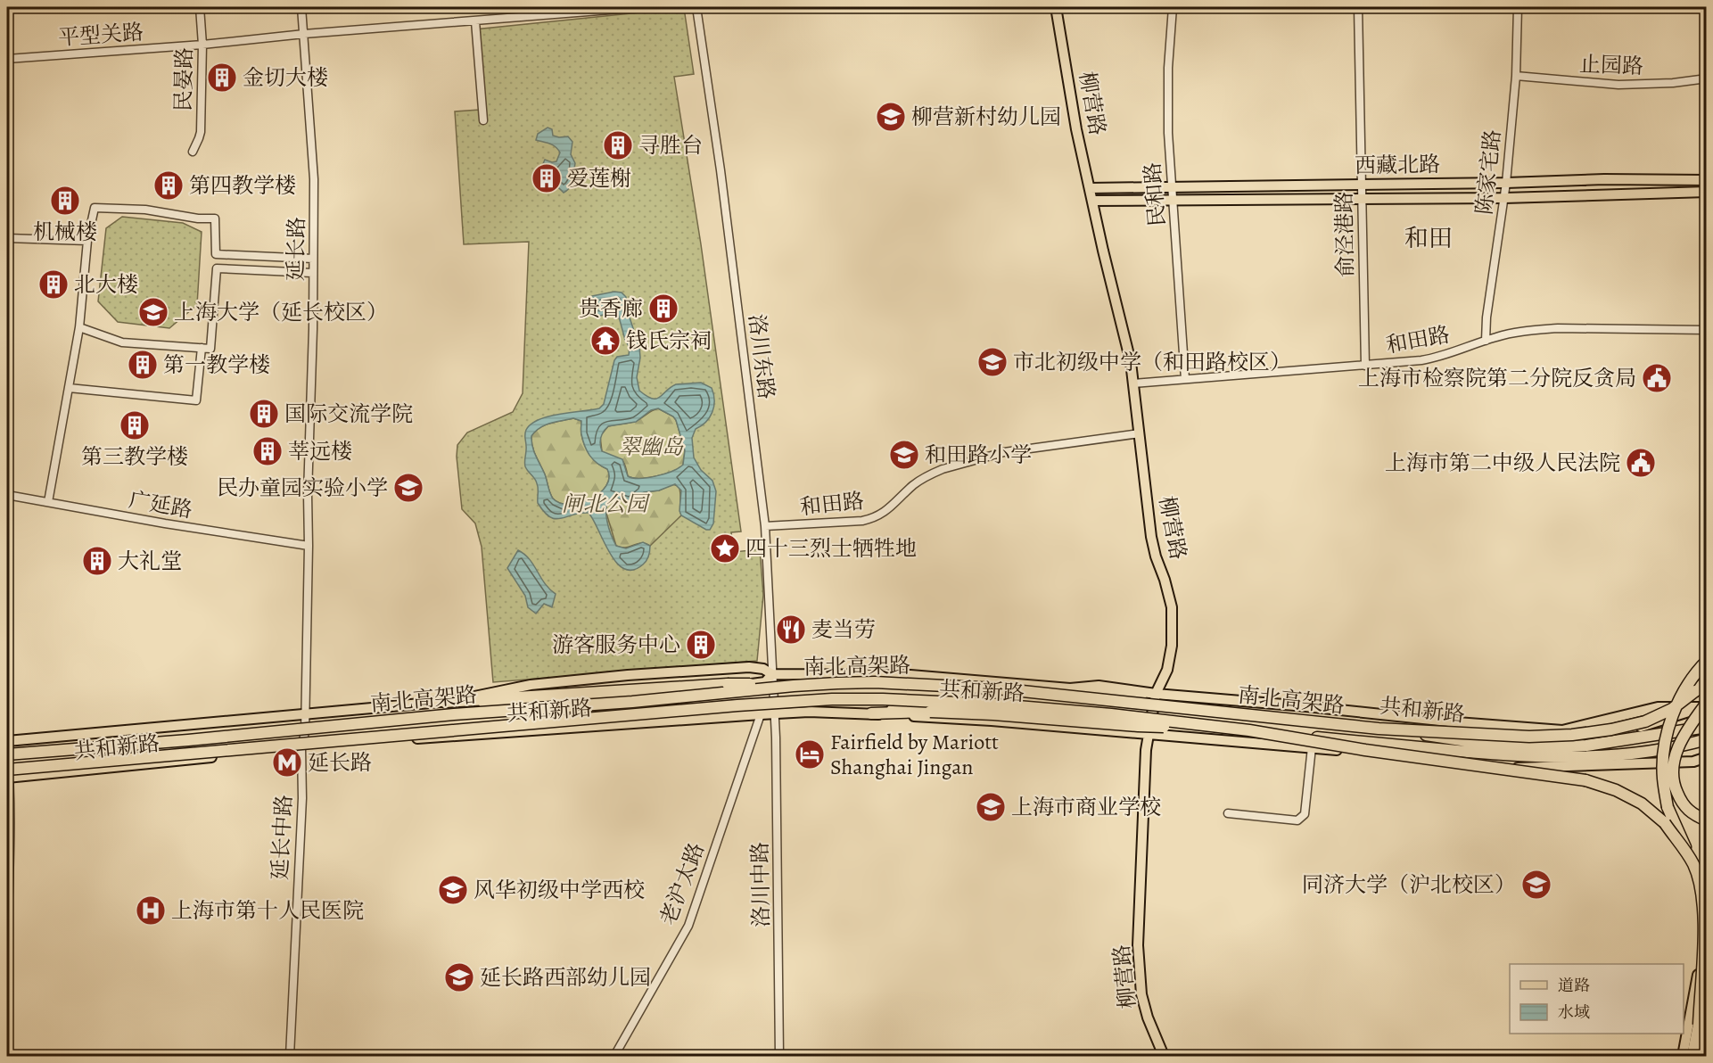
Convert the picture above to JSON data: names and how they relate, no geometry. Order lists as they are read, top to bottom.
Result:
{
  "streets": {
    "highway": ["南北高架路"],
    "main road": ["柳营路", "西藏北路", "共和新路"],
    "street": [
      "平型关路",
      "止园路",
      "民晏路",
      "陈家宅路",
      "民和路",
      "俞泾港路",
      "延长路",
      "和田路",
      "洛川东路",
      "广延路",
      "延长中路",
      "老沪太路",
      "洛川中路"
    ]
  },
  "crossings": [
    ["平型关路", "民晏路"],
    ["平型关路", "延长路"],
    ["止园路", "陈家宅路"],
    ["柳营路", "西藏北路"],
    ["柳营路", "和田路"],
    ["柳营路", "共和新路"],
    ["西藏北路", "陈家宅路"],
    ["西藏北路", "民和路"],
    ["西藏北路", "俞泾港路"],
    ["陈家宅路", "和田路"],
    ["民和路", "和田路"],
    ["俞泾港路", "和田路"],
    ["延长路", "广延路"],
    ["延长路", "共和新路"],
    ["延长路", "延长中路"],
    ["和田路", "洛川东路"],
    ["洛川东路", "共和新路"],
    ["洛川东路", "洛川中路"],
    ["南北高架路", "共和新路"],
    ["共和新路", "延长中路"],
    ["共和新路", "老沪太路"],
    ["共和新路", "洛川中路"]
  ],
  "districts": ["和田"],
  "parks": ["翠幽岛", "闸北公园"],
  "places": {
    "building": [
      "金切大楼",
      "寻胜台",
      "爱莲榭",
      "第四教学楼",
      "机械楼",
      "北大楼",
      "贵香廊",
      "第一教学楼",
      "国际交流学院",
      "第三教学楼",
      "莘远楼",
      "大礼堂",
      "游客服务中心"
    ],
    "school or university": [
      "柳营新村幼儿园",
      "上海大学（延长校区）",
      "市北初级中学（和田路校区）",
      "和田路小学",
      "民办童园实验小学",
      "上海市商业学校",
      "同济大学（沪北校区）",
      "风华初级中学西校",
      "延长路西部幼儿园"
    ],
    "temple": ["钱氏宗祠"],
    "public building": ["上海市检察院第二分院反贪局", "上海市第二中级人民法院"],
    "place": ["四十三烈士牺牲地"],
    "restaurant": ["麦当劳"],
    "hotel": ["Fairfield by Mariott Shanghai Jingan"],
    "metro station": ["延长路"],
    "hospital": ["上海市第十人民医院"]
  },
  "legend": ["道路", "水域"]
}
